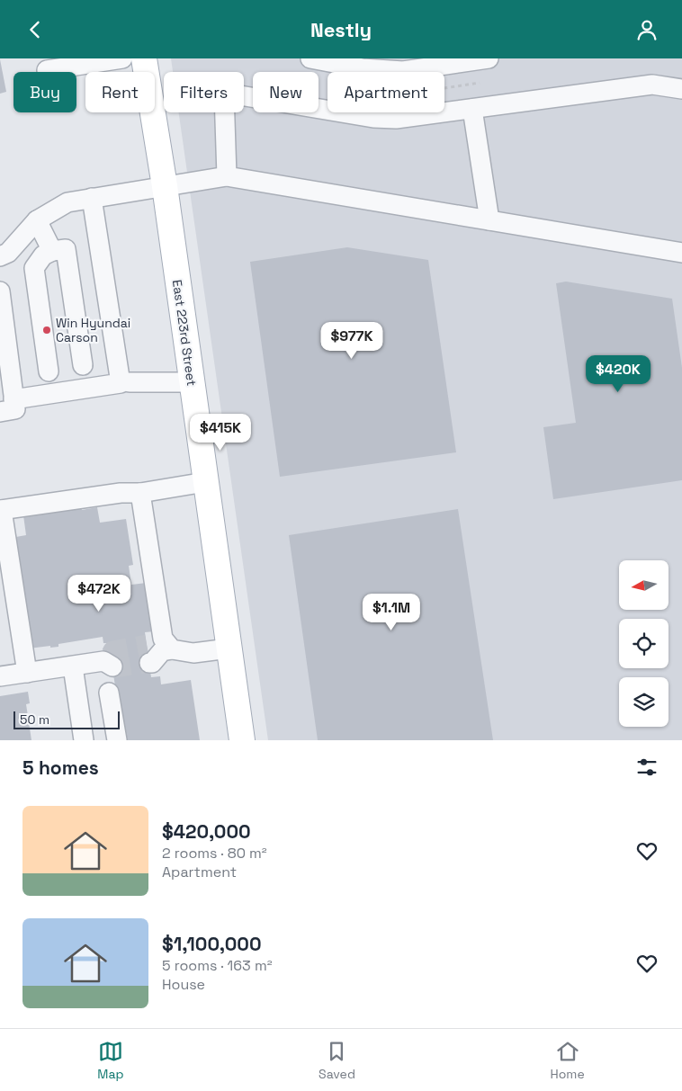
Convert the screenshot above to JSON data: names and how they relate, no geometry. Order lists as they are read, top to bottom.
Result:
{
  "streets": {
    "main road": ["East 223rd Street"]
  },
  "places": ["Win Hyundai Carson"],
  "scale_bar": "50 m",
  "north": "left",
  "page": {
    "header": "Nestly",
    "chip": [
      "Buy",
      "Rent",
      "Filters",
      "New",
      "Apartment"
    ],
    "price": [
      "$977K",
      "$420K",
      "$415K",
      "$472K",
      "$1.1M"
    ],
    "scale": "50 m",
    "heading": "5 homes",
    "list": [
      {
        "name": "$420,000",
        "note": "2 rooms · 80 m² · Apartment"
      },
      {
        "name": "$1,100,000",
        "note": "5 rooms · 163 m² · House"
      }
    ],
    "tabs": ["Map", "Saved", "Home"]
  }
}
